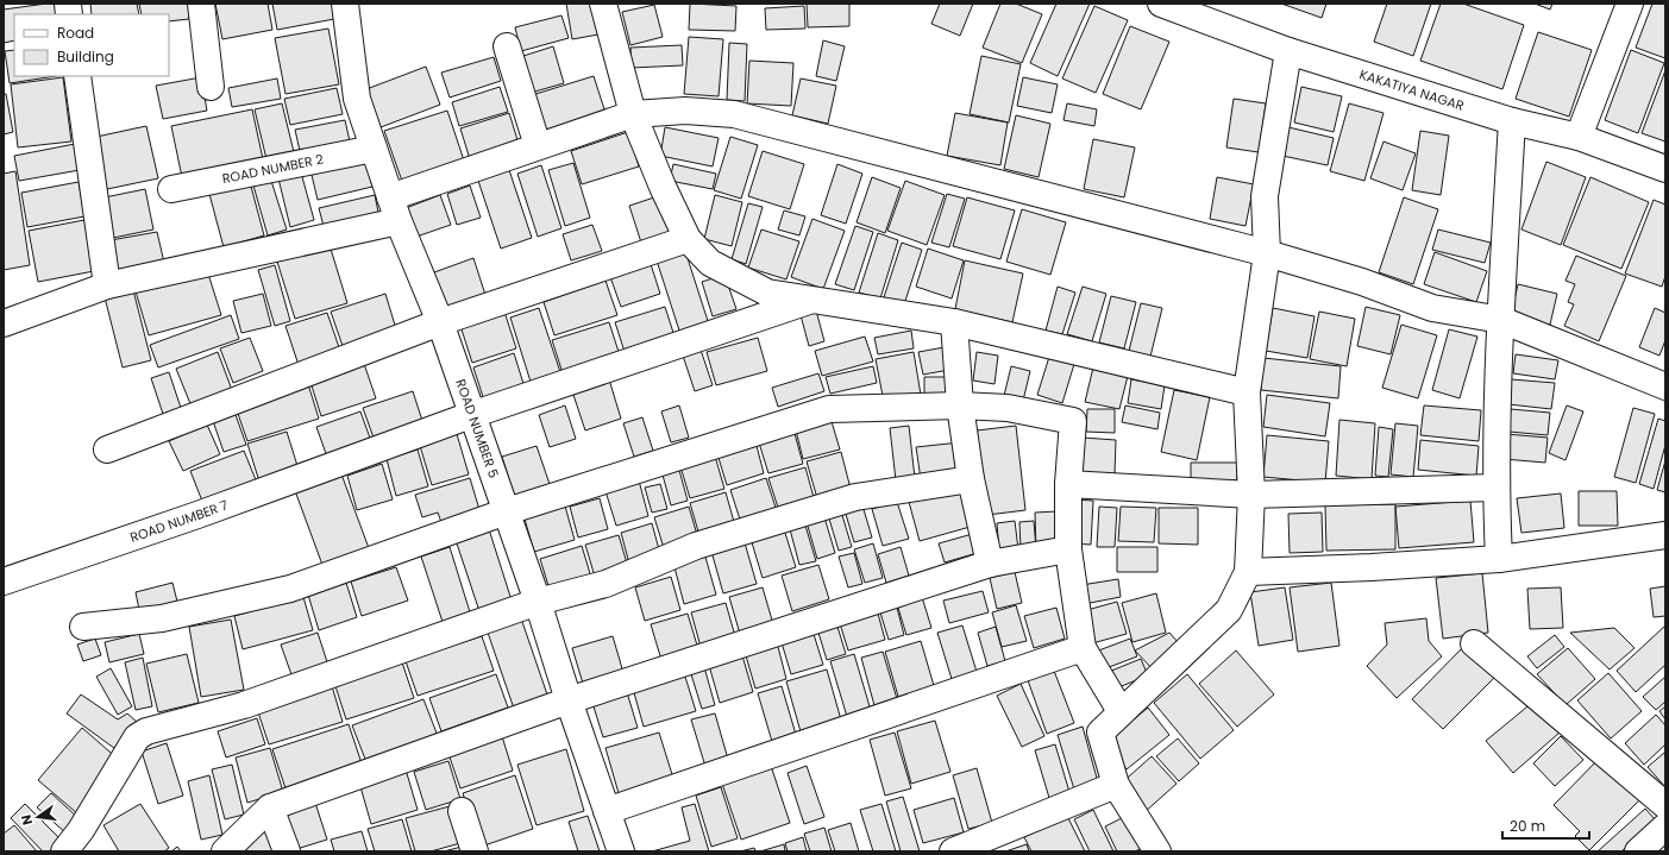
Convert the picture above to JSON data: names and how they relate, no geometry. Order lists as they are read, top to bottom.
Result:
{
  "streets": {
    "street": [
      "KAKATIYA NAGAR",
      "ROAD NUMBER 2",
      "ROAD NUMBER 5",
      "ROAD NUMBER 7"
    ]
  },
  "crossings": [
    ["ROAD NUMBER 2", "ROAD NUMBER 5"],
    ["ROAD NUMBER 5", "ROAD NUMBER 7"]
  ],
  "legend": ["Road", "Building"],
  "scale_bar": "20 m",
  "north": "left"
}
